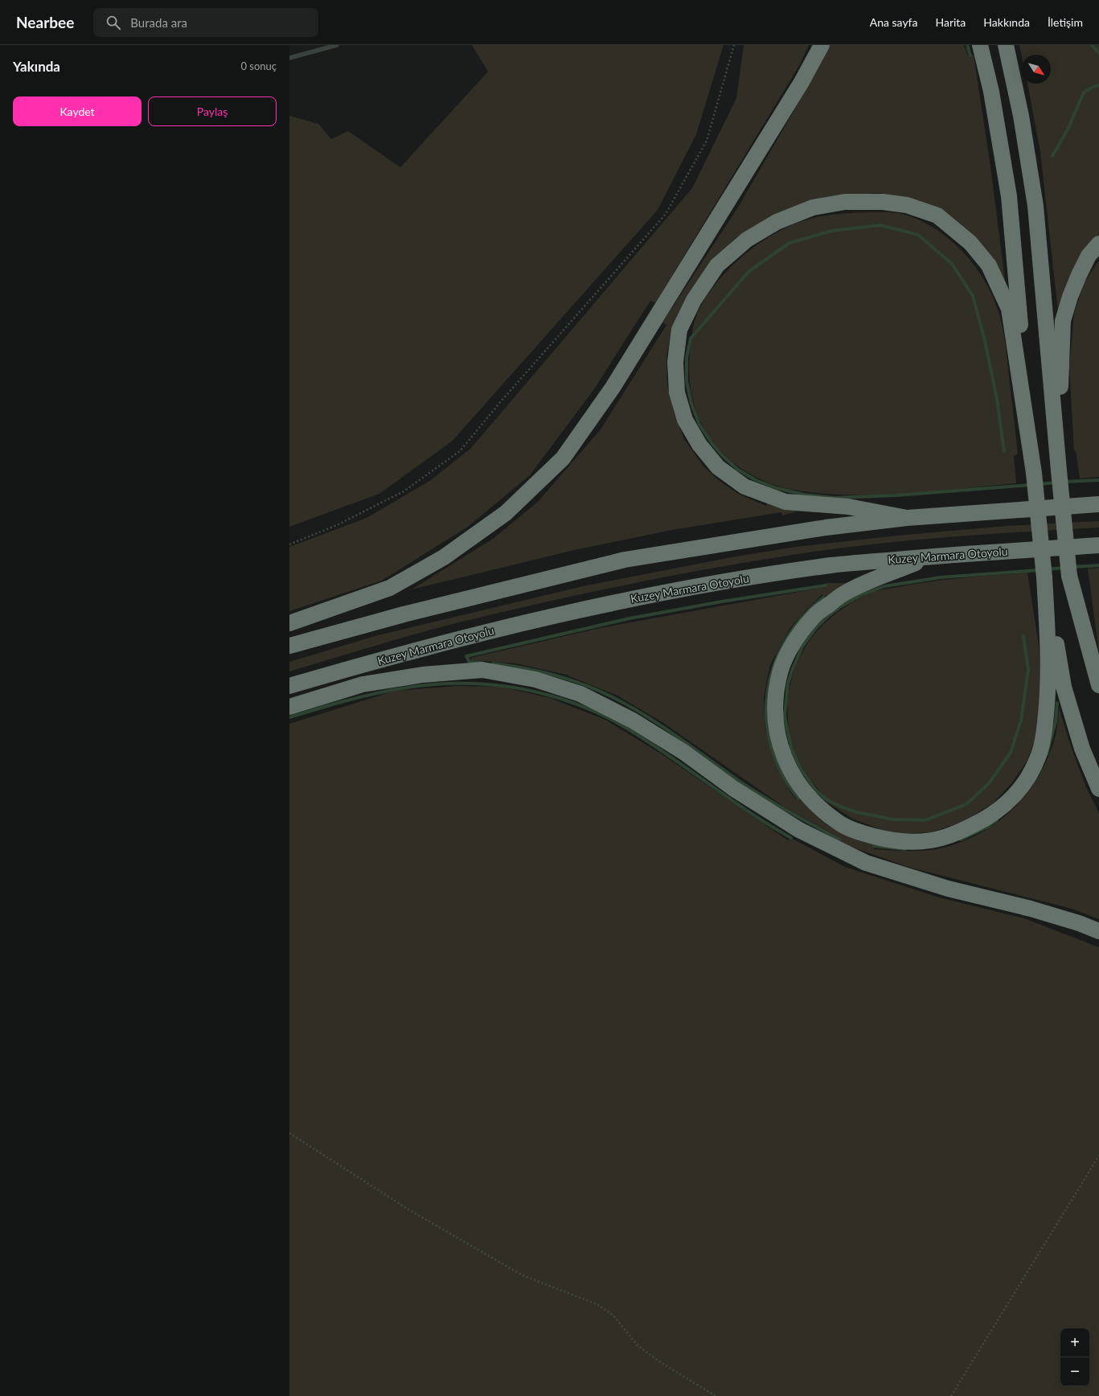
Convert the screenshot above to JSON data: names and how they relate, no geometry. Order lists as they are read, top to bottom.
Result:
{
  "streets": {
    "highway": ["Kuzey Marmara Otoyolu"]
  },
  "north": "bottom right",
  "page": {
    "header": "Nearbee",
    "search": "Burada ara",
    "nav": [
      "Ana sayfa",
      "Harita",
      "Hakkında",
      "İletişim"
    ],
    "heading": ["Yakında", "0 sonuç"],
    "buttons": ["Kaydet", "Paylaş"],
    "map_buttons": ["+", "−"]
  }
}
